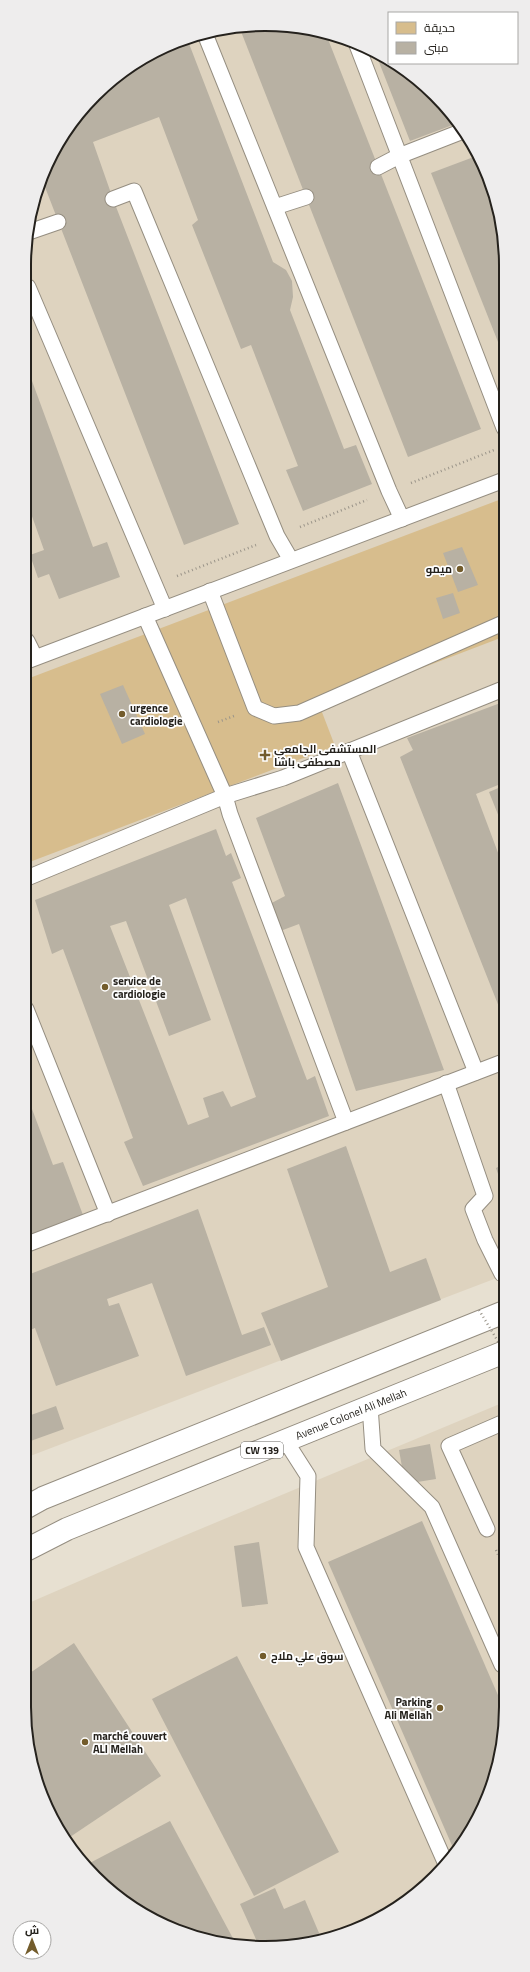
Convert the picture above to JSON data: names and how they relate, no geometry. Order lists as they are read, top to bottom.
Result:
{
  "streets": {
    "highway": ["Avenue Colonel Ali Mellah", "CW 139"]
  },
  "places": {
    "other": [
      "ميمو",
      "urgence cardiologie",
      "service de cardiologie",
      "سوق علي ملاح",
      "Parking Ali Mellah",
      "marché couvert ALI Mellah"
    ],
    "health": ["المستشفى الجامعي مصطفى باشا"]
  },
  "legend": ["حديقة", "مبنى"],
  "north": "top"
}
